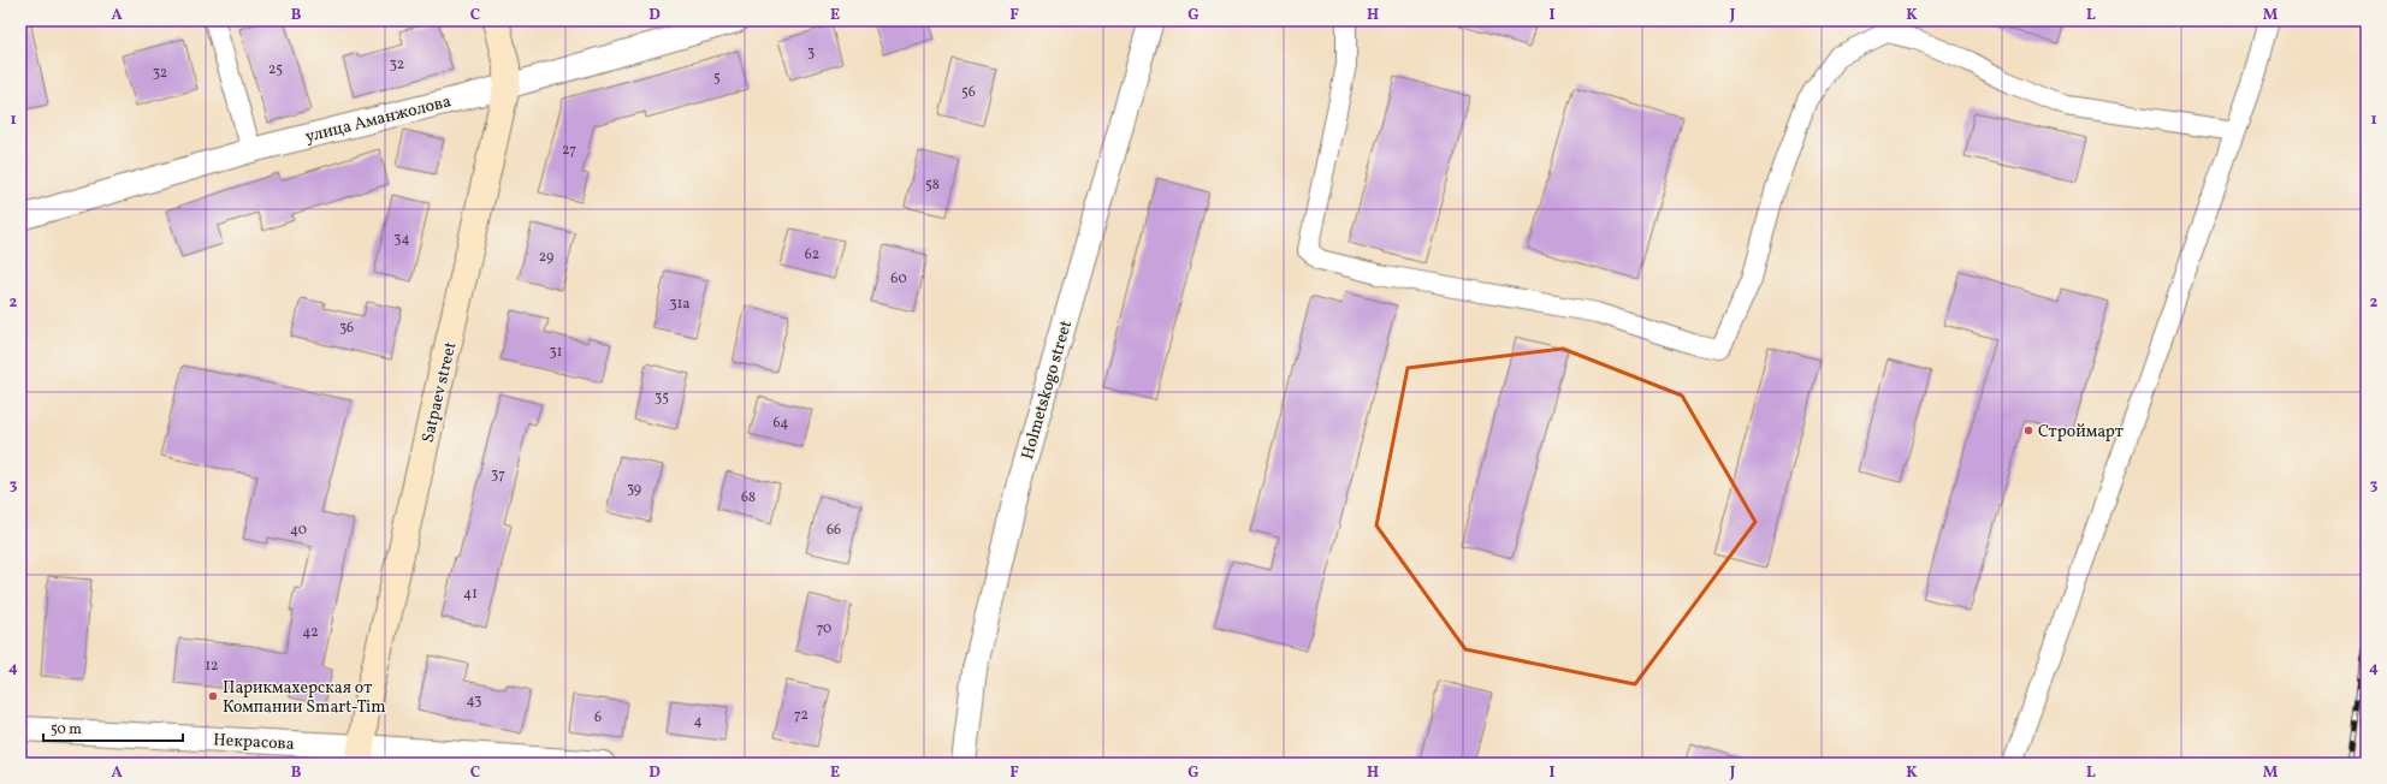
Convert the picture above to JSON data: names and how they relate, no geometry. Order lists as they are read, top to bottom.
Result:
{
  "streets": {
    "main road": ["Satpaev street"],
    "street": ["улица Аманжолова", "Holmetskogo street", "Некрасова"]
  },
  "crossings": [
    ["улица Аманжолова", "Satpaev street"],
    ["Satpaev street", "Некрасова"]
  ],
  "places": ["Строймарт", "Парикмахерская от Компании Smart-Tim"],
  "house_numbers": [
    "3",
    "32",
    "25",
    "32",
    "5",
    "56",
    "27",
    "58",
    "34",
    "62",
    "29",
    "60",
    "31а",
    "36",
    "31",
    "35",
    "64",
    "37",
    "39",
    "68",
    "40",
    "66",
    "41",
    "70",
    "42",
    "12",
    "43",
    "72",
    "6",
    "4"
  ],
  "scale_bar": "50 m",
  "grid": {
    "columns": [
      "A",
      "B",
      "C",
      "D",
      "E",
      "F",
      "G",
      "H",
      "I",
      "J",
      "K",
      "L",
      "M"
    ],
    "rows": [
      "1",
      "2",
      "3",
      "4"
    ]
  }
}
